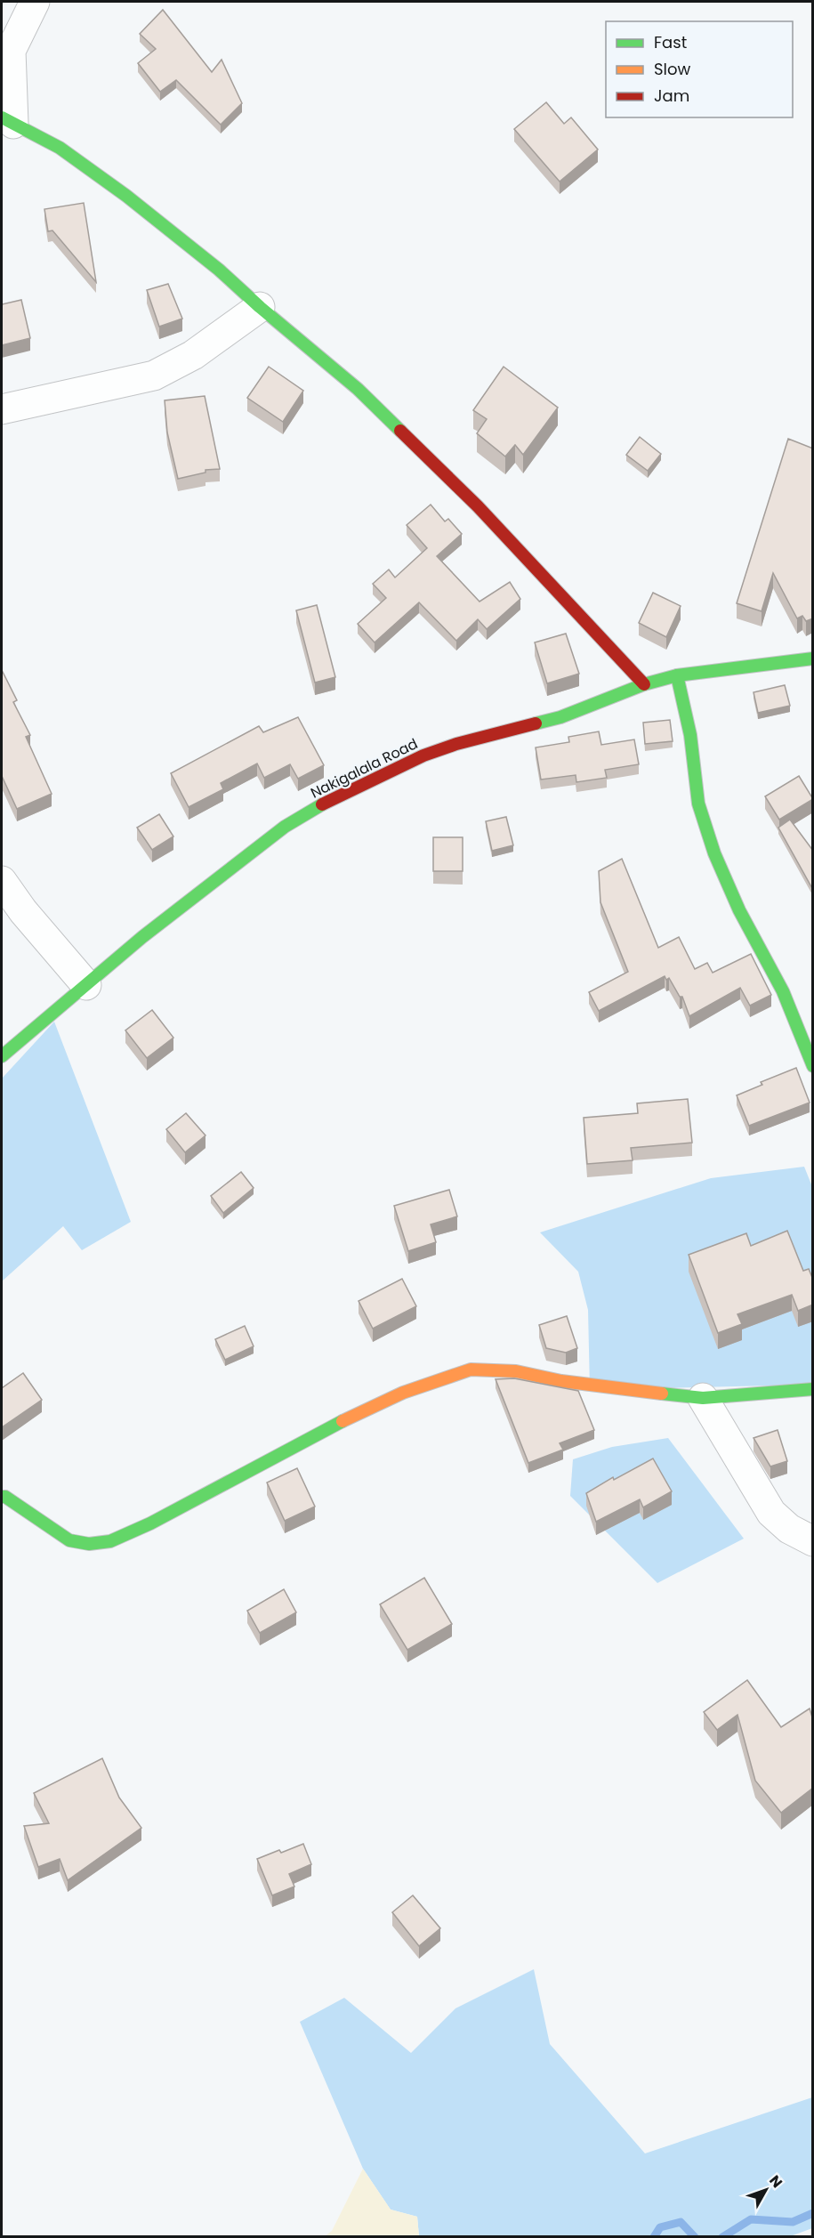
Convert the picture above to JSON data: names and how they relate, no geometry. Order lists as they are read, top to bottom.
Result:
{
  "streets": {
    "street": ["Nakigalala Road"]
  },
  "legend": ["Fast", "Slow", "Jam"],
  "north": "top right"
}
